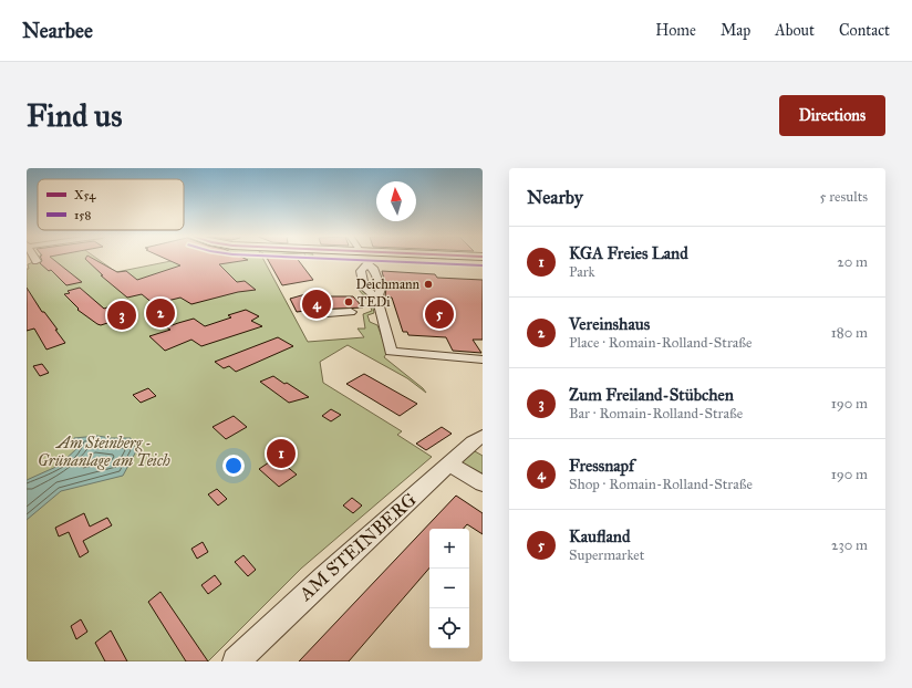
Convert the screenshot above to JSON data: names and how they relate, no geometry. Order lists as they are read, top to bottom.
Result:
{
  "streets": {
    "street": ["AM STEINBERG"]
  },
  "parks": ["Am Steinberg - Grünanlage am Teich"],
  "places": ["Deichmann", "TEDi"],
  "lines": ["transit line 158"],
  "legend": ["X54", "158"],
  "north": "top",
  "page": {
    "header": "Nearbee",
    "nav": [
      "Home",
      "Map",
      "About",
      "Contact"
    ],
    "buttons": "Directions",
    "title": "Find us",
    "heading": ["Nearby", "5 results"],
    "list": [
      {
        "mark": "1",
        "name": "KGA Freies Land",
        "note": "Park",
        "value": "20 m"
      },
      {
        "mark": "2",
        "name": "Vereinshaus",
        "note": "Place · Romain-Rolland-Straße",
        "value": "180 m"
      },
      {
        "mark": "3",
        "name": "Zum Freiland-Stübchen",
        "note": "Bar · Romain-Rolland-Straße",
        "value": "190 m"
      },
      {
        "mark": "4",
        "name": "Fressnapf",
        "note": "Shop · Romain-Rolland-Straße",
        "value": "190 m"
      },
      {
        "mark": "5",
        "name": "Kaufland",
        "note": "Supermarket",
        "value": "230 m"
      }
    ],
    "pins": [
      "4",
      "2",
      "5",
      "3",
      "1"
    ],
    "map_buttons": ["+", "−"]
  }
}
